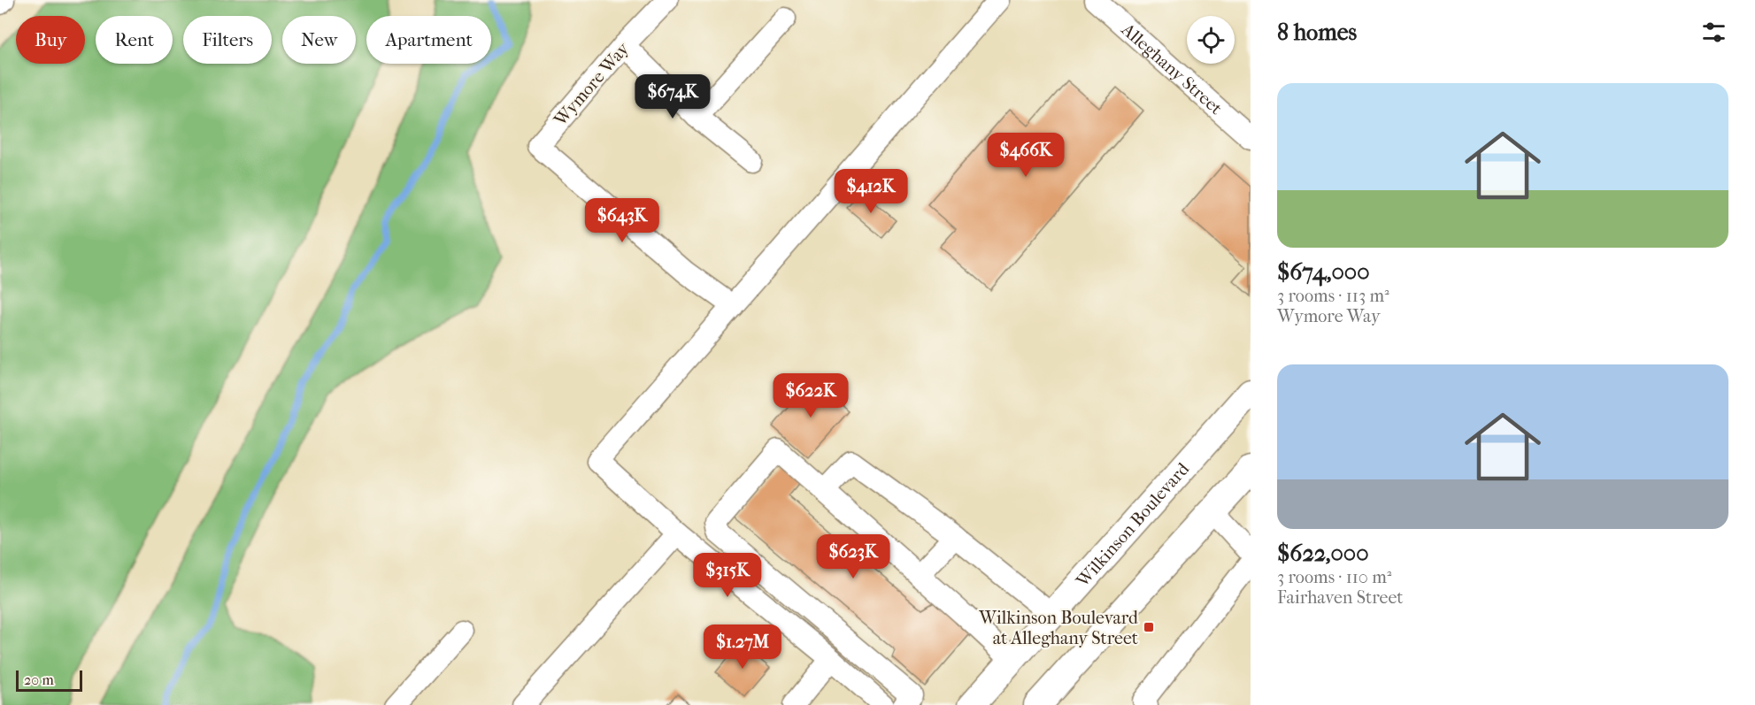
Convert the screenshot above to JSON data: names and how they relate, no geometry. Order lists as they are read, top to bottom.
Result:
{
  "streets": {
    "main road": ["Wilkinson Boulevard"],
    "street": ["Alleghany Street", "Wymore Way"]
  },
  "places": {
    "transit": ["Wilkinson Boulevard at Alleghany Street"]
  },
  "scale_bar": "20 m",
  "page": {
    "heading": "8 homes",
    "chip": [
      "Buy",
      "Rent",
      "Filters",
      "New",
      "Apartment"
    ],
    "list": [
      {
        "name": "$674,000",
        "note": "3 rooms · 113 m² · Wymore Way"
      },
      {
        "name": "$622,000",
        "note": "3 rooms · 110 m² · Fairhaven Street"
      }
    ],
    "price": [
      "$674K",
      "$466K",
      "$412K",
      "$643K",
      "$622K",
      "$623K",
      "$315K",
      "$1.27M"
    ],
    "scale": "20 m"
  }
}
